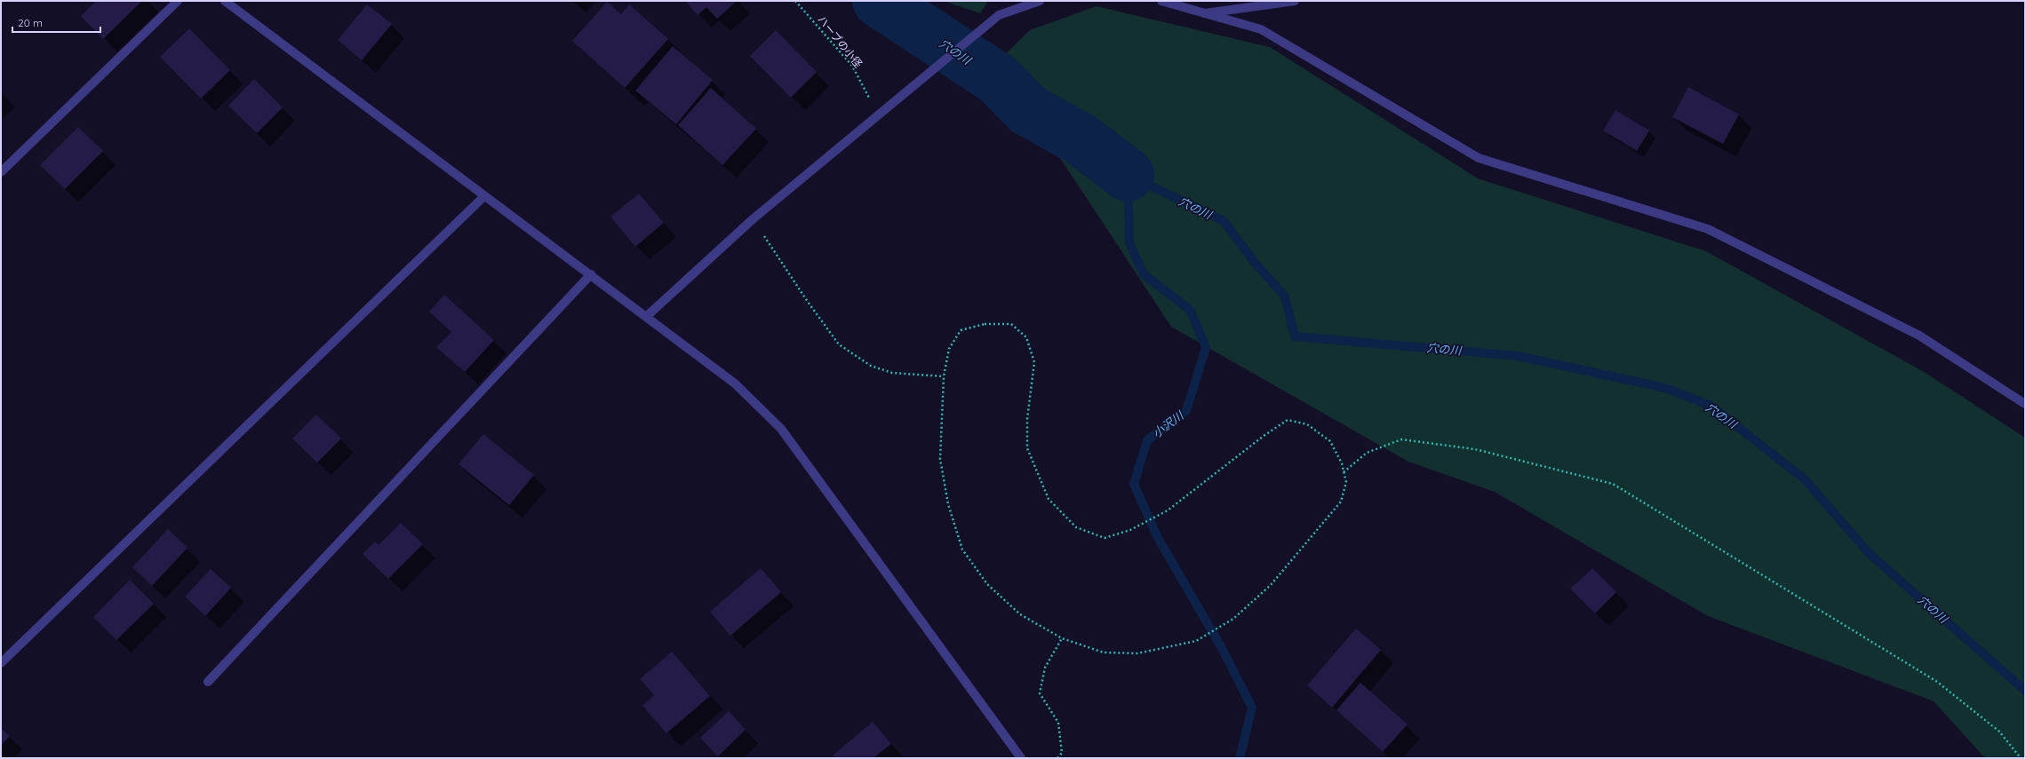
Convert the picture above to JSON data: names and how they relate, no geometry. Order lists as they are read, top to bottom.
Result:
{
  "streets": {
    "path": ["ハーブの小径"]
  },
  "water": ["穴の川", "小沢川"],
  "scale_bar": "20 m"
}
